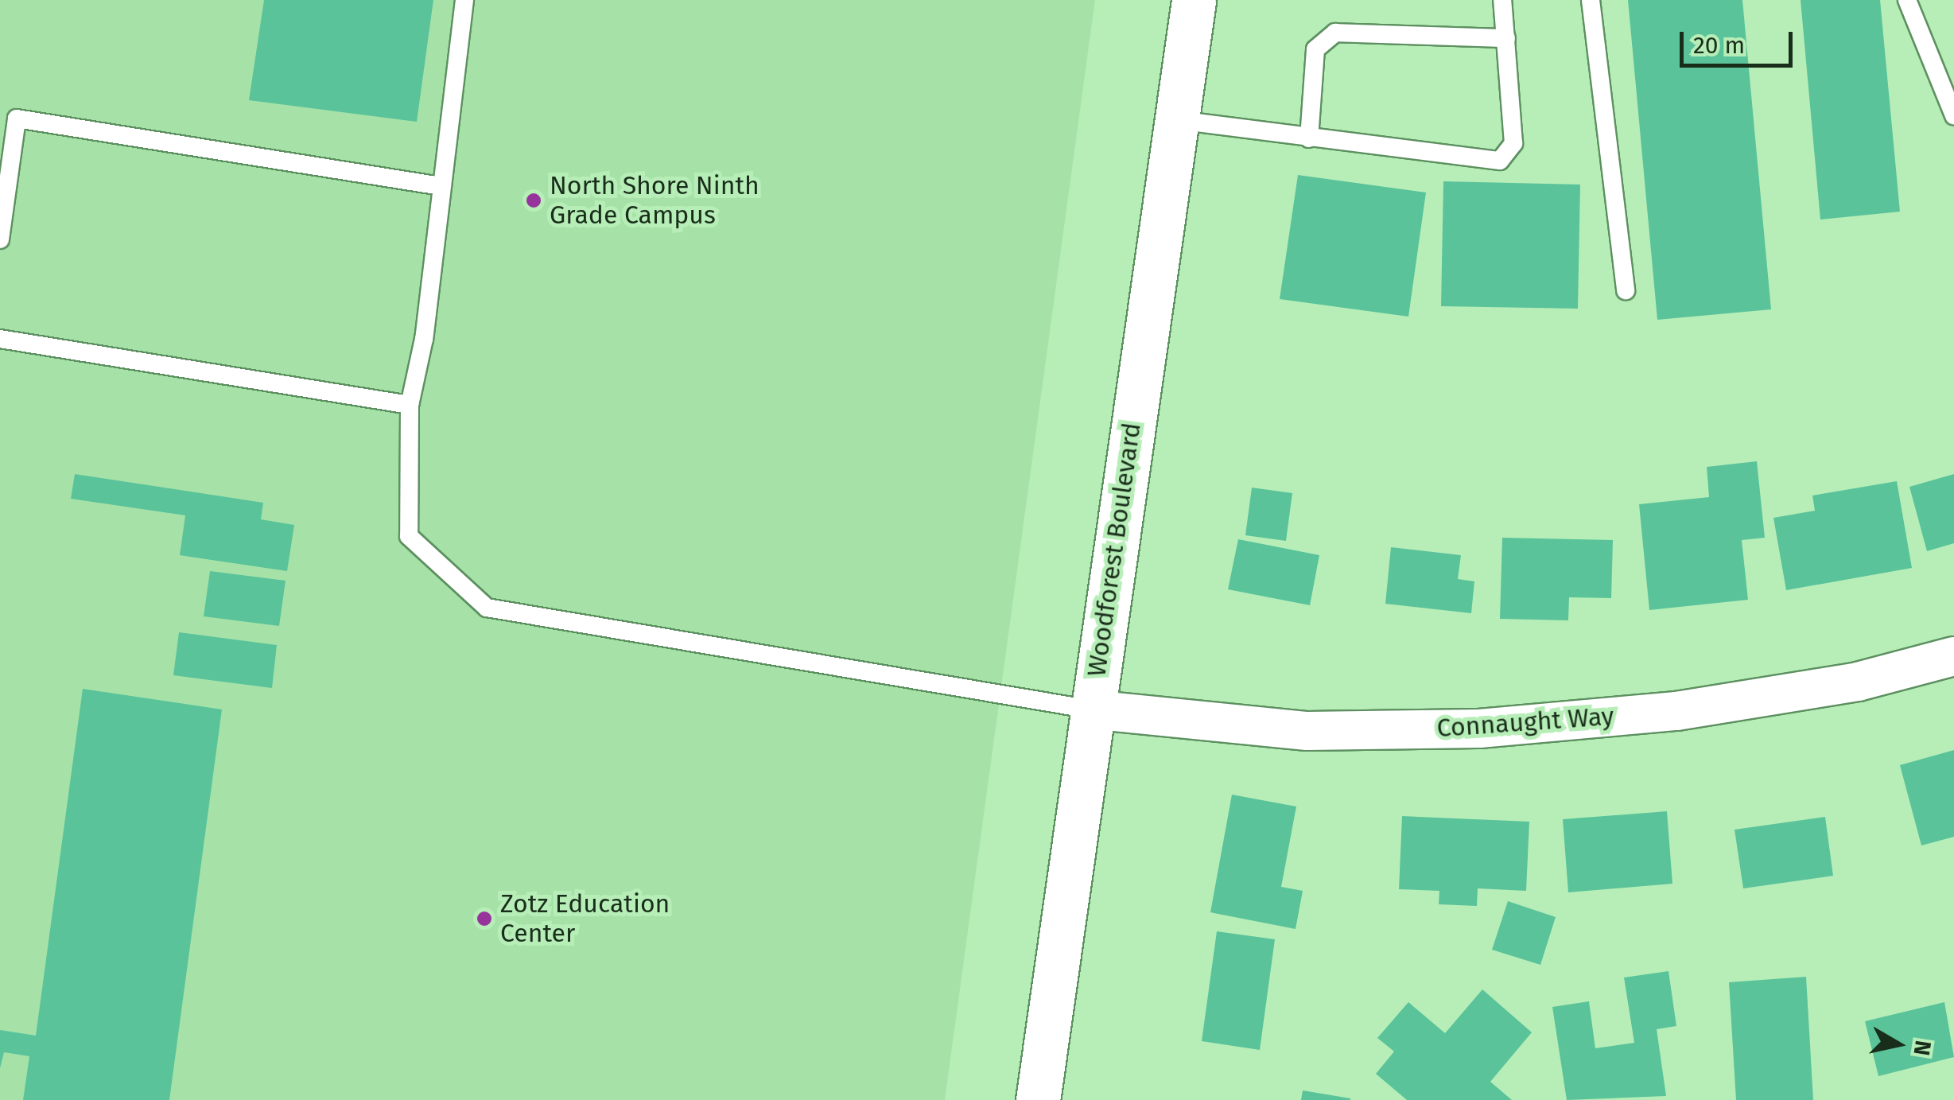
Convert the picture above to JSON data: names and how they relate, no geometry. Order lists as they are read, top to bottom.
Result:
{
  "streets": {
    "main road": ["Woodforest Boulevard"],
    "street": ["Connaught Way"]
  },
  "crossings": [
    ["Woodforest Boulevard", "Connaught Way"]
  ],
  "places": ["North Shore Ninth Grade Campus", "Zotz Education Center"],
  "scale_bar": "20 m",
  "north": "right"
}
